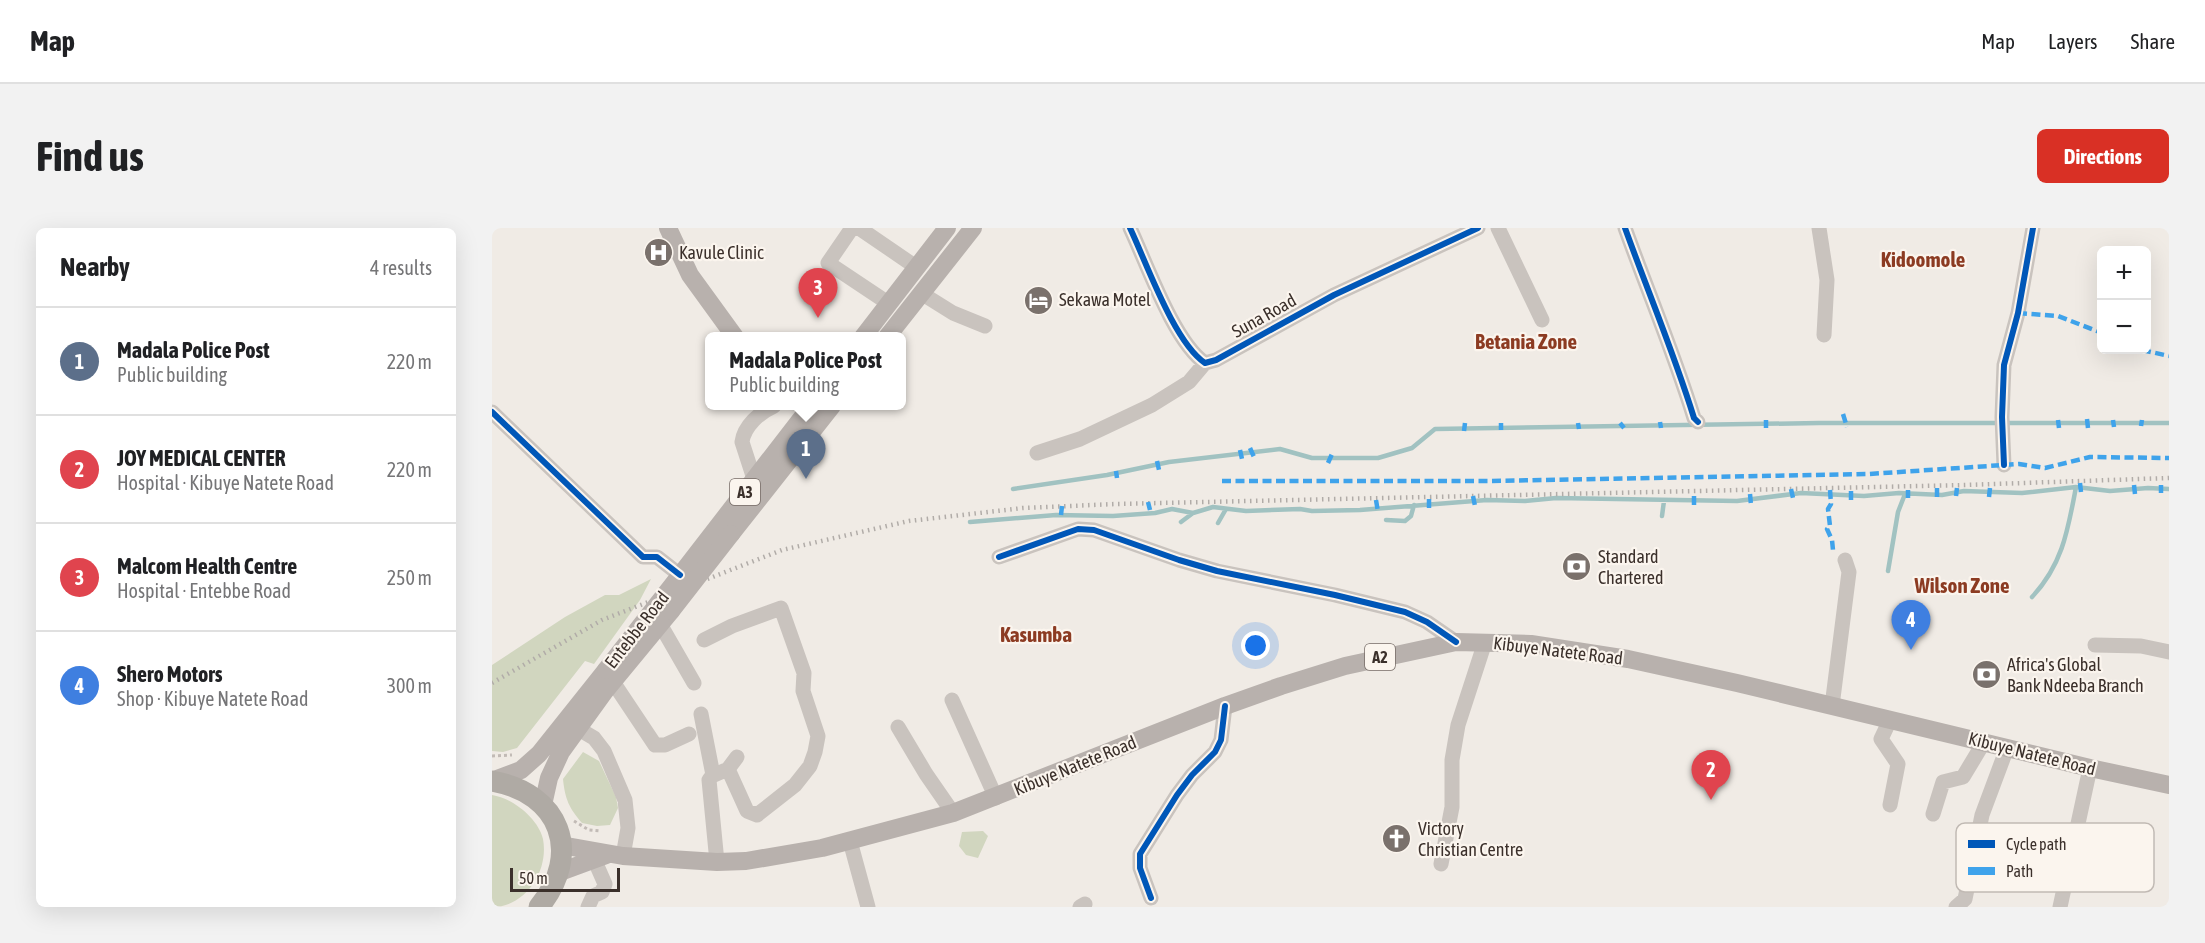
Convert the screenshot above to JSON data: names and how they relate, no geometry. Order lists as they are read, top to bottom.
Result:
{
  "streets": {
    "main road": [
      "A3",
      "Entebbe Road",
      "Kibuye Natete Road",
      "A2"
    ],
    "street": ["Suna Road"]
  },
  "crossings": [
    ["Kibuye Natete Road", "A2"]
  ],
  "districts": [
    "Kidoomole",
    "Betania Zone",
    "Wilson Zone",
    "Kasumba"
  ],
  "places": {
    "hospital": ["Kavule Clinic"],
    "hotel": ["Sekawa Motel"],
    "bank": ["Standard Chartered", "Africa's Global Bank Ndeeba Branch"],
    "church": ["Victory Christian Centre"]
  },
  "legend": ["Cycle path", "Path"],
  "scale_bar": "50 m",
  "page": {
    "header": "Map",
    "nav": ["Map", "Layers", "Share"],
    "buttons": "Directions",
    "title": "Find us",
    "heading": ["Nearby", "4 results"],
    "map_buttons": ["+", "−"],
    "pins": [
      "3",
      "1",
      "4",
      "2"
    ],
    "list": [
      {
        "mark": "1",
        "name": "Madala Police Post",
        "note": "Public building",
        "value": "220 m"
      },
      {
        "mark": "2",
        "name": "JOY MEDICAL CENTER",
        "note": "Hospital · Kibuye Natete Road",
        "value": "220 m"
      },
      {
        "mark": "3",
        "name": "Malcom Health Centre",
        "note": "Hospital · Entebbe Road",
        "value": "250 m"
      },
      {
        "mark": "4",
        "name": "Shero Motors",
        "note": "Shop · Kibuye Natete Road",
        "value": "300 m"
      }
    ],
    "popup": ["Madala Police Post", "Public building"],
    "scale": "50 m"
  }
}
